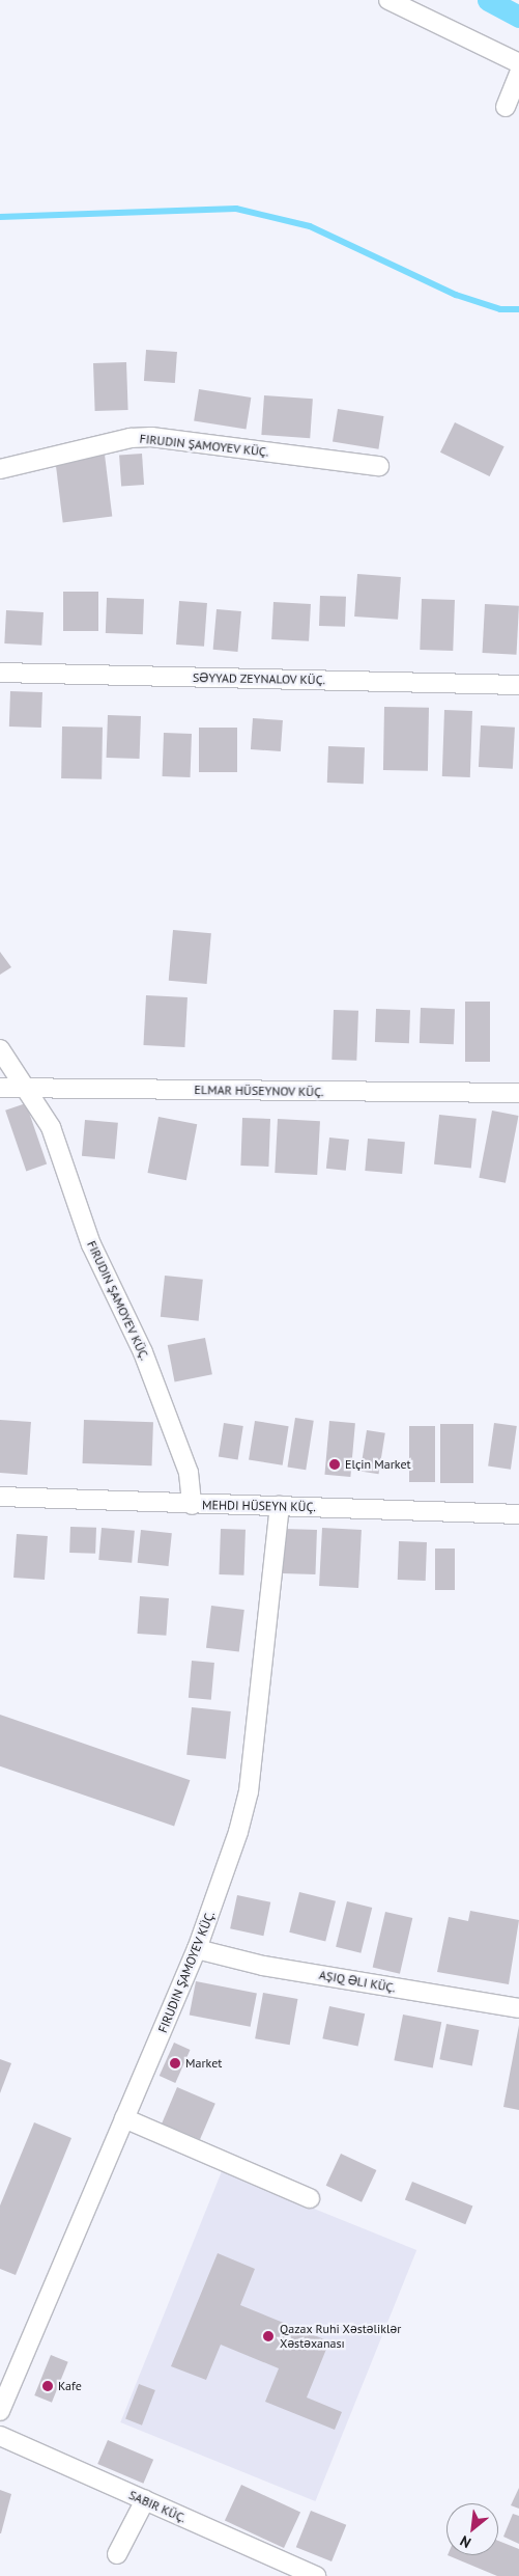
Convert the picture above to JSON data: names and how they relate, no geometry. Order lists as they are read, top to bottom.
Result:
{
  "streets": {
    "street": [
      "FIRUDIN ŞAMOYEV KÜÇ.",
      "SƏYYAD ZEYNALOV KÜÇ.",
      "ELMAR HÜSEYNOV KÜÇ.",
      "MEHDI HÜSEYN KÜÇ.",
      "SABIR KÜÇ."
    ]
  },
  "crossings": [
    ["FIRUDIN ŞAMOYEV KÜÇ.", "ELMAR HÜSEYNOV KÜÇ."],
    ["FIRUDIN ŞAMOYEV KÜÇ.", "MEHDI HÜSEYN KÜÇ."]
  ],
  "places": [
    "Elçin Market",
    "Market",
    "Qazax Ruhi Xəstəliklər Xəstəxanası",
    "Kafe"
  ],
  "north": "bottom left"
}
